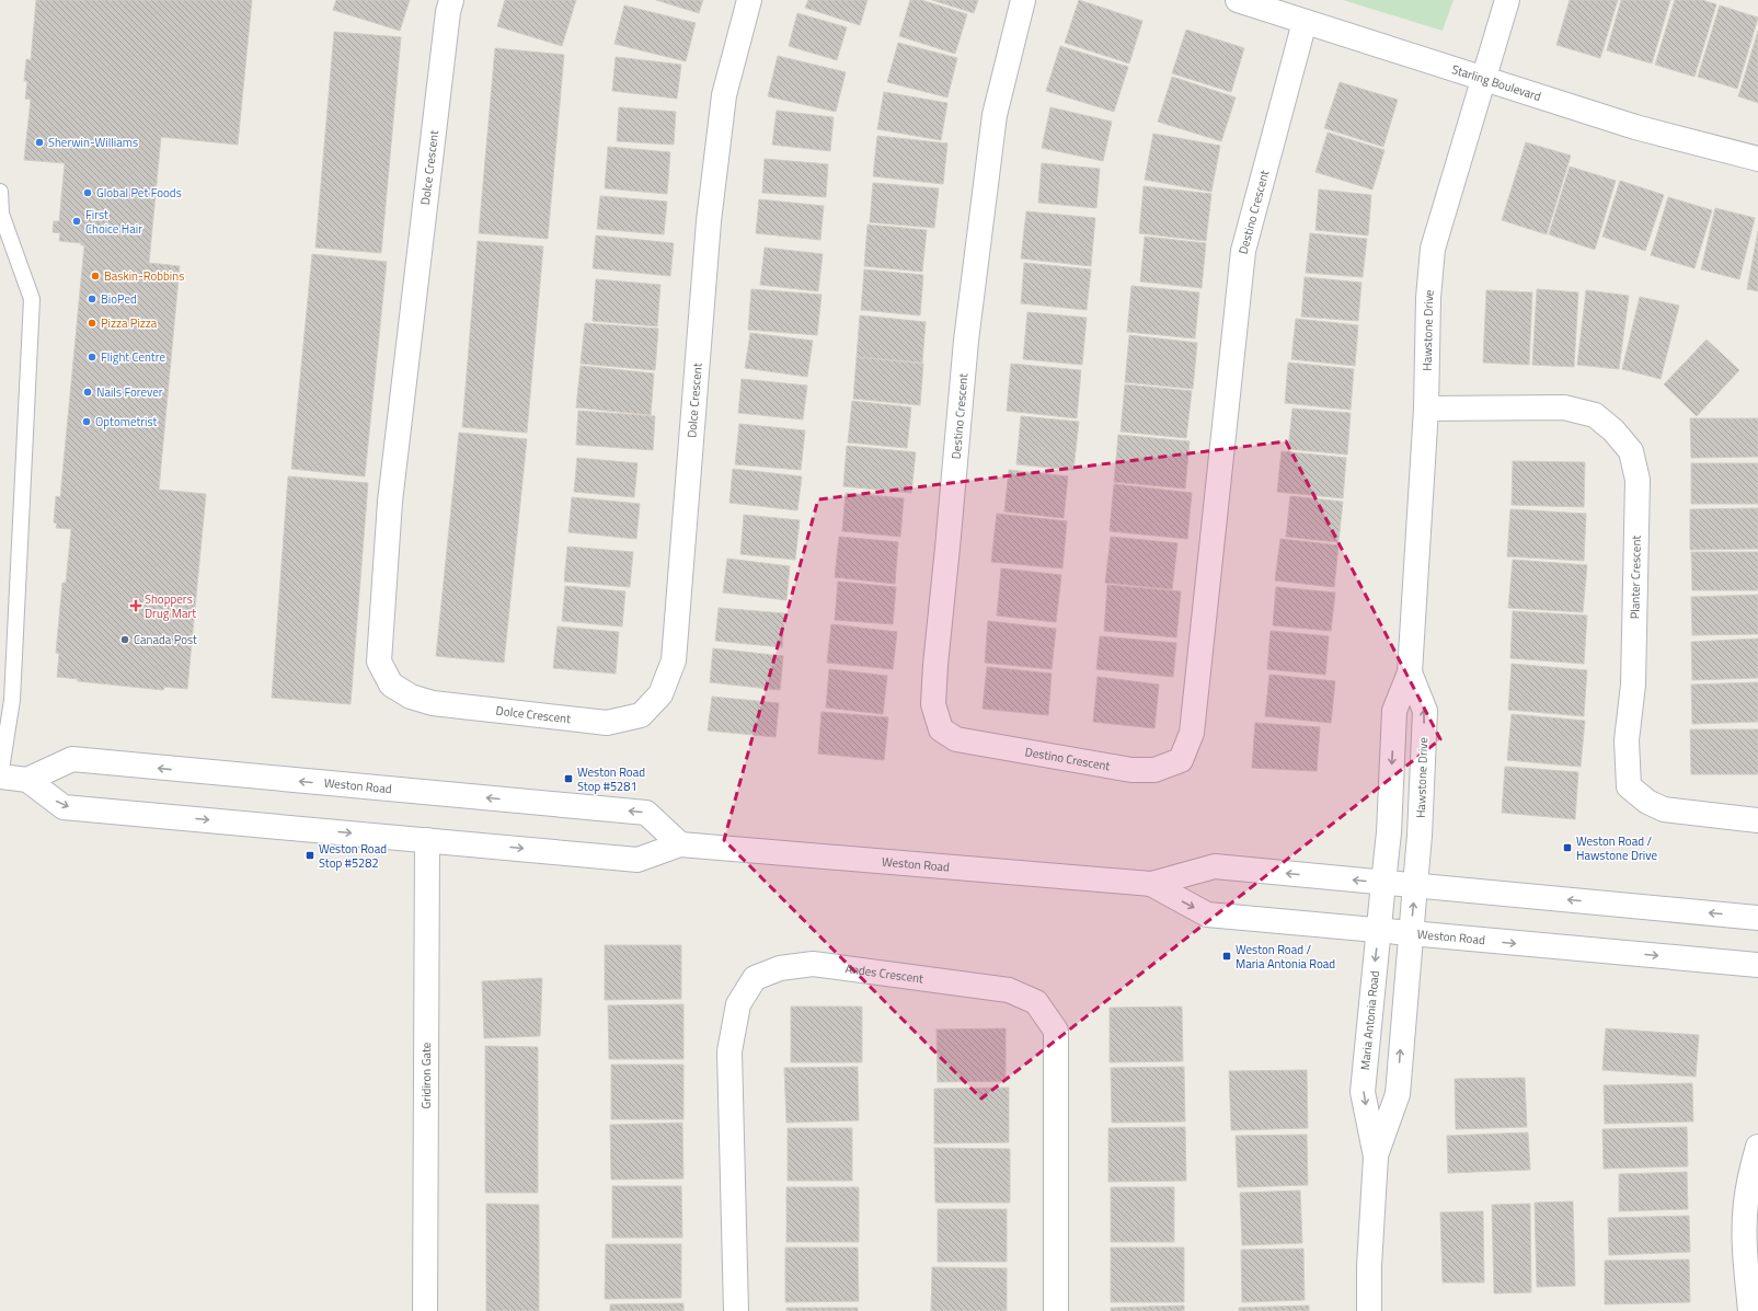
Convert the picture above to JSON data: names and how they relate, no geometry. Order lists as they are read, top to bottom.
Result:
{
  "streets": {
    "street": [
      "Starling Boulevard",
      "Dolce Crescent",
      "Destino Crescent",
      "Hawstone Drive",
      "Planter Crescent",
      "Weston Road",
      "Andes Crescent",
      "Maria Antonia Road",
      "Gridiron Gate"
    ]
  },
  "crossings": [
    ["Starling Boulevard", "Destino Crescent"],
    ["Starling Boulevard", "Hawstone Drive"],
    ["Hawstone Drive", "Planter Crescent"],
    ["Hawstone Drive", "Weston Road"],
    ["Hawstone Drive", "Maria Antonia Road"],
    ["Weston Road", "Maria Antonia Road"],
    ["Weston Road", "Gridiron Gate"]
  ],
  "places": {
    "other": [
      "Sherwin-Williams",
      "Global Pet Foods",
      "First Choice Hair",
      "Baskin-Robbins",
      "BioPed",
      "Pizza Pizza",
      "Flight Centre",
      "Nails Forever",
      "Optometrist",
      "Canada Post"
    ],
    "health": ["Shoppers Drug Mart"],
    "transit": [
      "Weston Road Stop #5281",
      "Weston Road / Hawstone Drive",
      "Weston Road Stop #5282",
      "Weston Road / Maria Antonia Road"
    ]
  }
}
